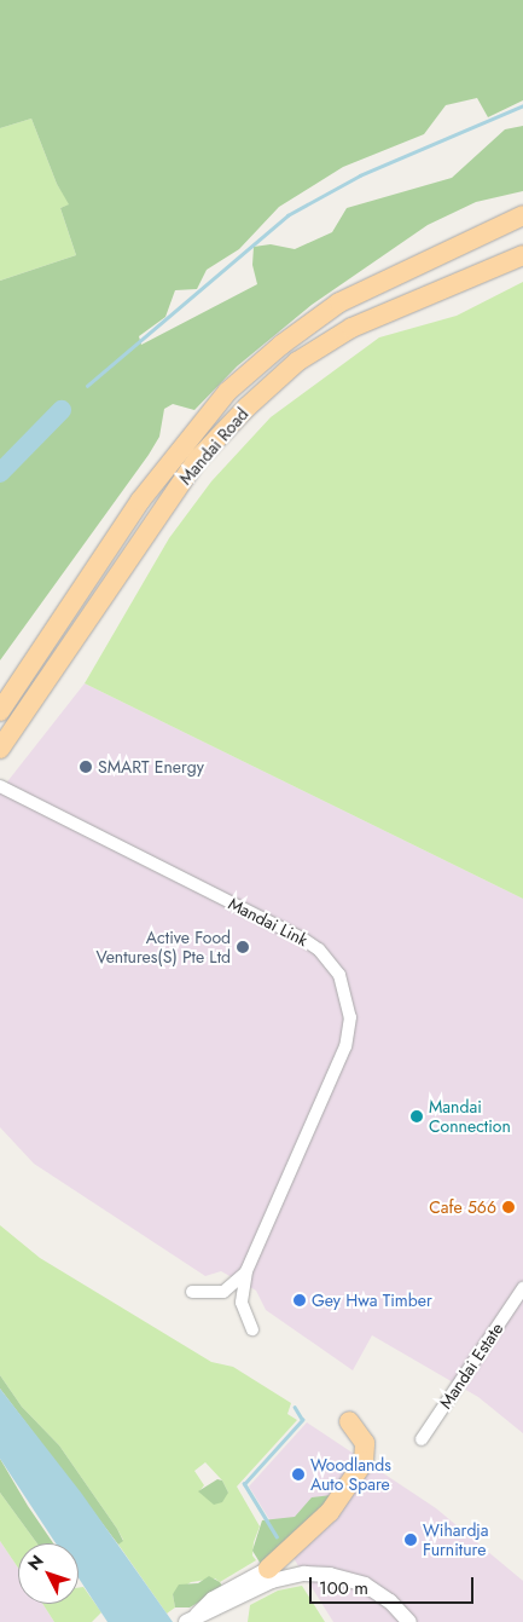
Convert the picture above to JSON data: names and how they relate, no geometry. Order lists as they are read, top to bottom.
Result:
{
  "streets": {
    "main road": ["Mandai Road"],
    "street": ["Mandai Link", "Mandai Estate"]
  },
  "places": [
    "SMART Energy",
    "Active Food Ventures(S) Pte Ltd",
    "Mandai Connection",
    "Cafe 566",
    "Gey Hwa Timber",
    "Woodlands Auto Spare",
    "Wihardja Furniture"
  ],
  "scale_bar": "100 m",
  "north": "top left"
}
